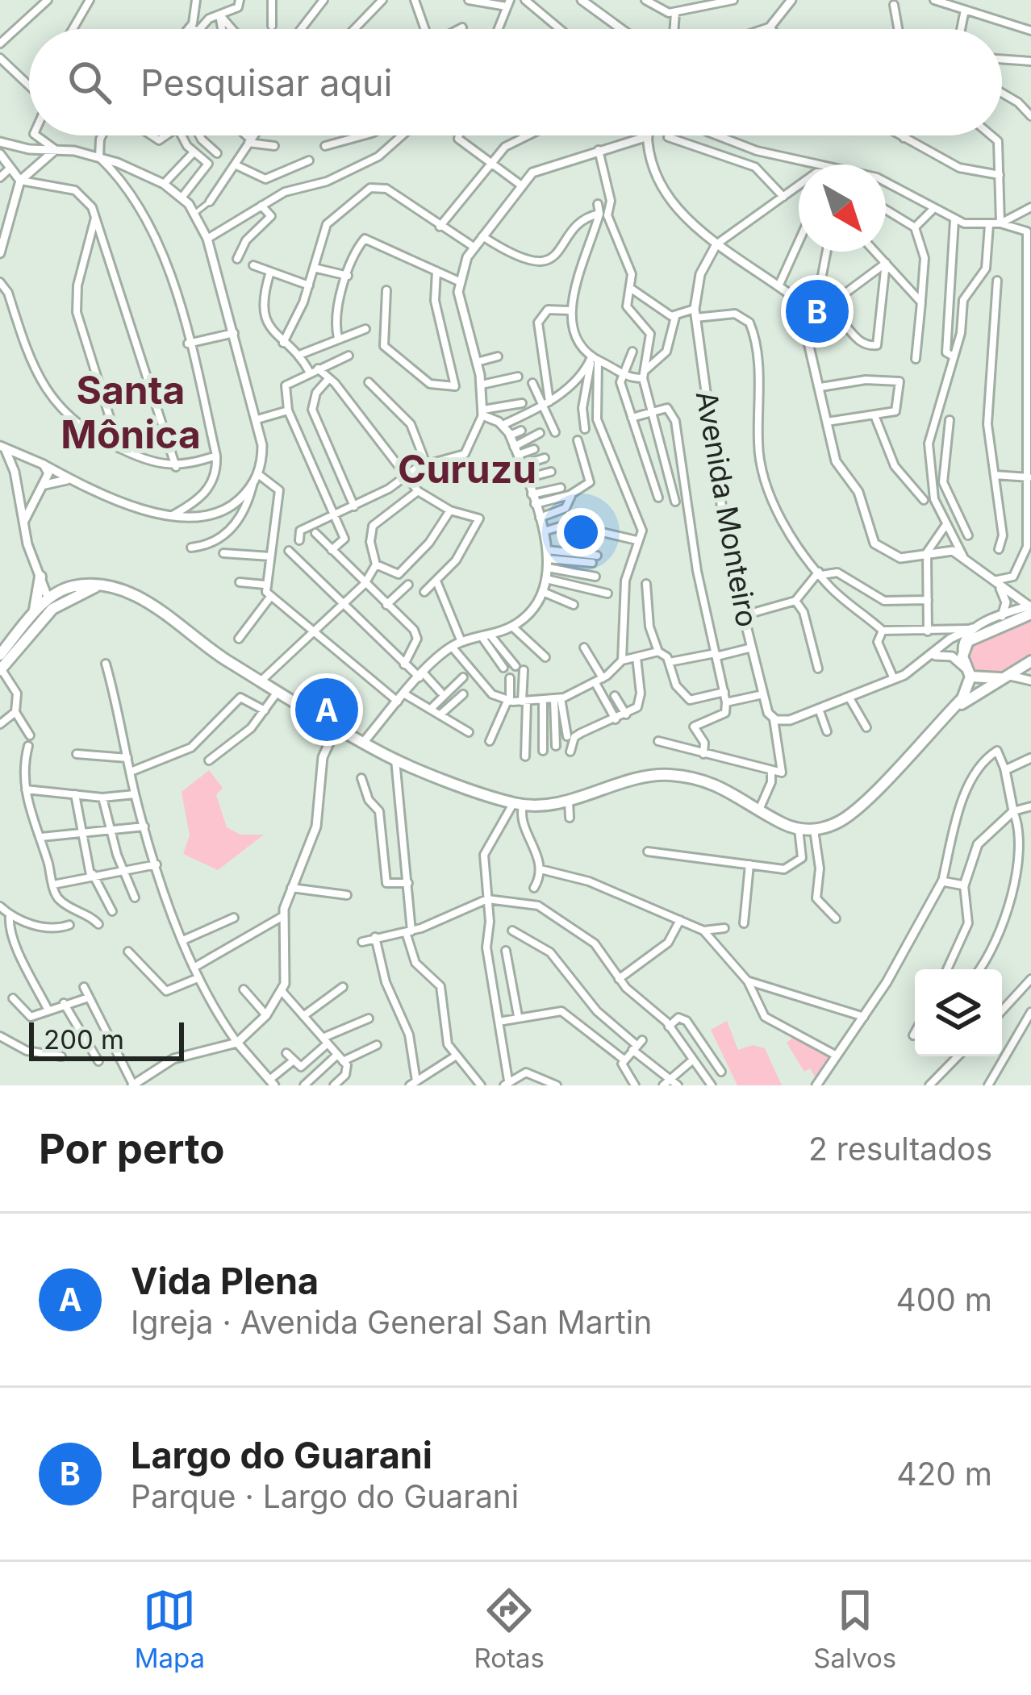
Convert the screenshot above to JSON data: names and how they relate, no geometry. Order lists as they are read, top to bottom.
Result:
{
  "streets": {
    "street": ["Avenida Monteiro"]
  },
  "districts": ["Santa Mônica", "Curuzu"],
  "scale_bar": "200 m",
  "north": "bottom right",
  "page": {
    "search": "Pesquisar aqui",
    "pins": ["B", "A"],
    "scale": "200 m",
    "heading": ["Por perto", "2 resultados"],
    "list": [
      {
        "mark": "A",
        "name": "Vida Plena",
        "note": "Igreja · Avenida General San Martin",
        "value": "400 m"
      },
      {
        "mark": "B",
        "name": "Largo do Guarani",
        "note": "Parque · Largo do Guarani",
        "value": "420 m"
      }
    ],
    "nav": ["Mapa", "Rotas", "Salvos"]
  }
}
